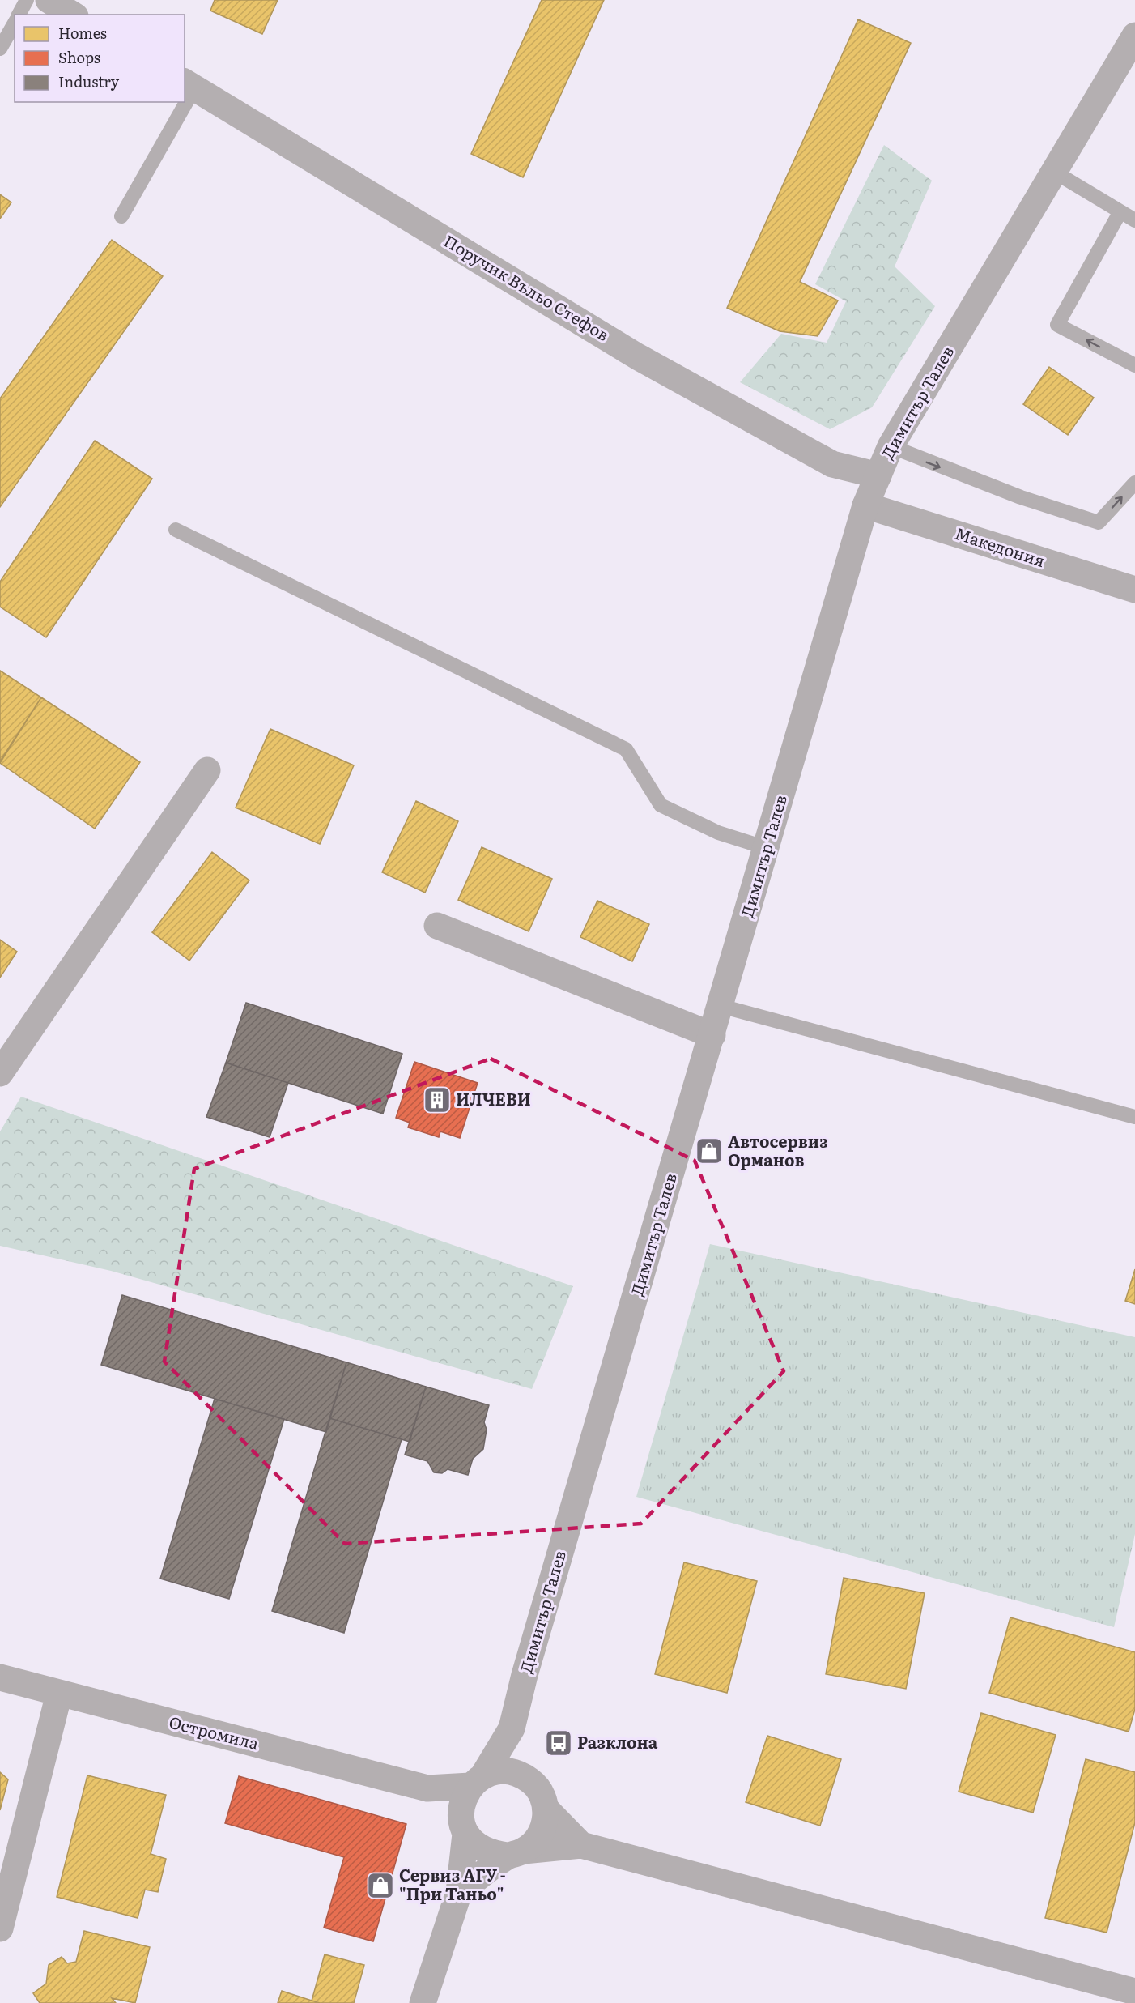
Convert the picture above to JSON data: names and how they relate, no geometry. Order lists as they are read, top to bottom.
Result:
{
  "streets": {
    "street": [
      "Поручик Въльо Стефов",
      "Димитър Талев",
      "Македония",
      "Остромила"
    ]
  },
  "crossings": [
    ["Поручик Въльо Стефов", "Димитър Талев"],
    ["Димитър Талев", "Македония"],
    ["Димитър Талев", "Остромила"]
  ],
  "places": {
    "building": ["ИЛЧЕВИ"],
    "shop": ["Автосервиз Орманов", "Сервиз АГУ - \"При Таньо\""],
    "bus stop": ["Разклона"]
  },
  "legend": ["Homes", "Shops", "Industry"]
}
